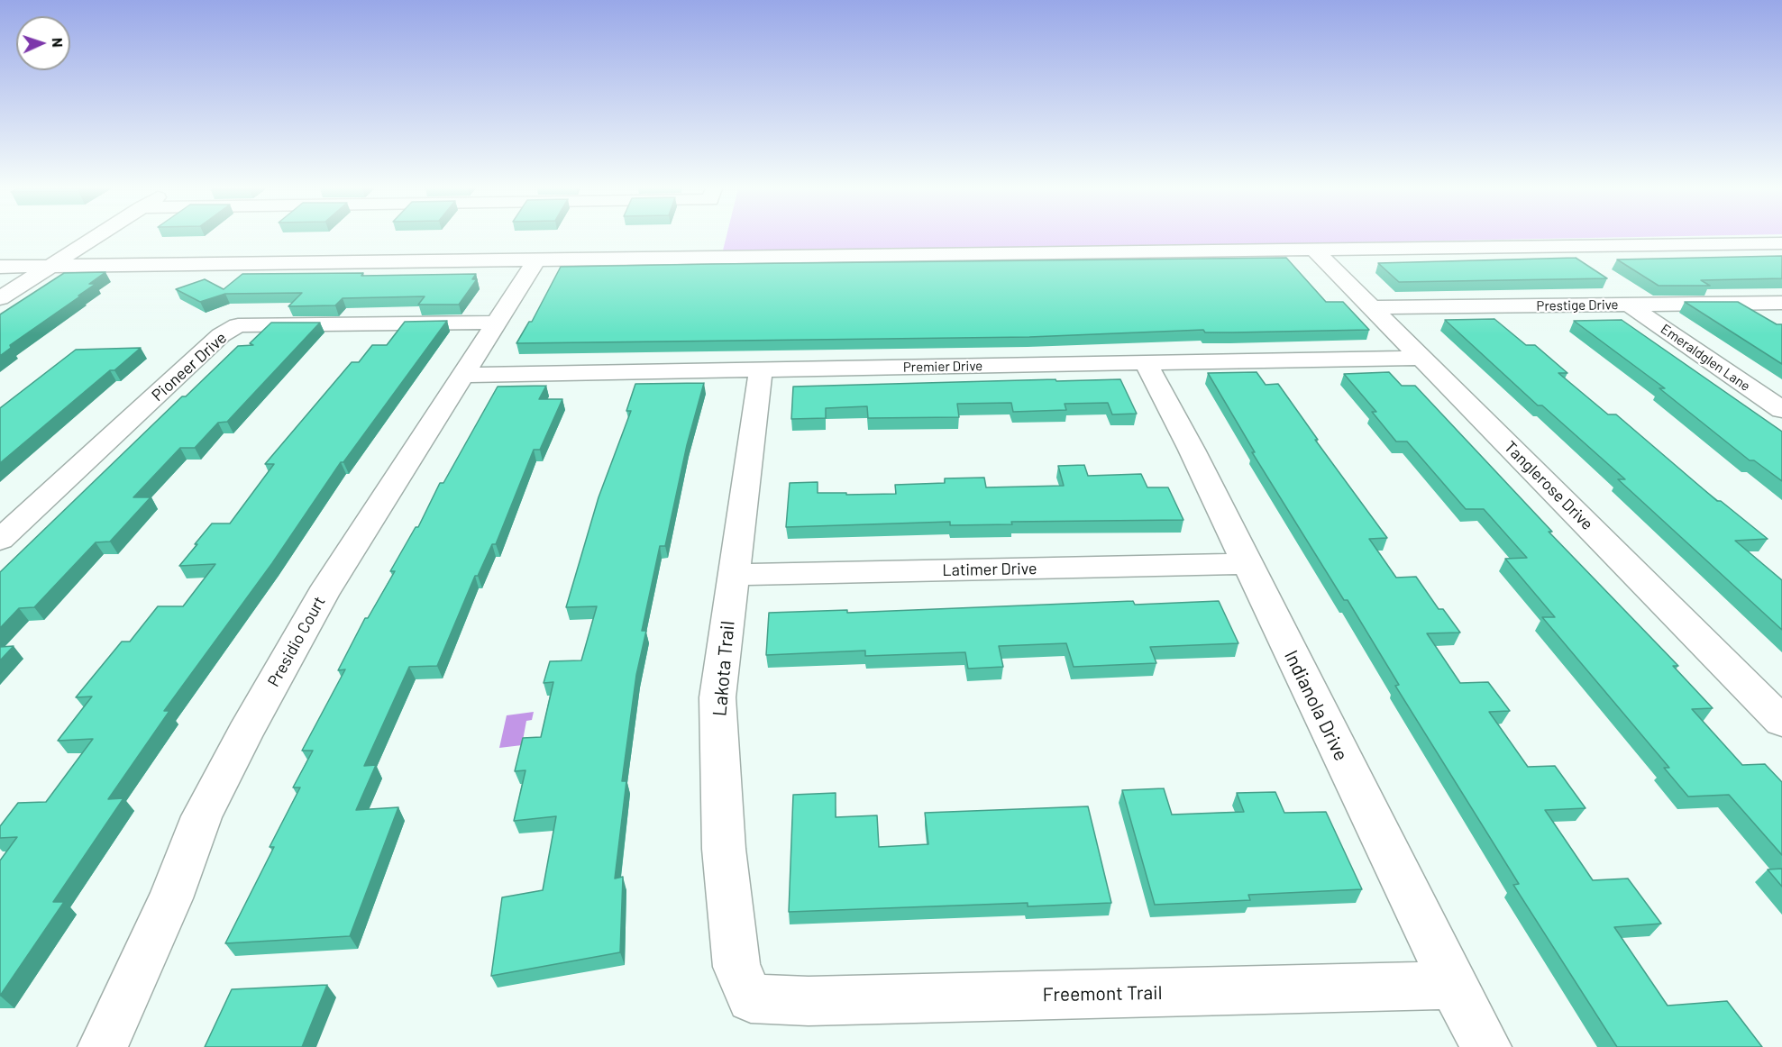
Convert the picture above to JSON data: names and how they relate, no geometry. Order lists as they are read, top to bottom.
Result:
{
  "streets": {
    "street": [
      "Prestige Drive",
      "Emeraldglen Lane",
      "Pioneer Drive",
      "Premier Drive",
      "Tanglerose Drive",
      "Latimer Drive",
      "Presidio Court",
      "Lakota Trail",
      "Indianola Drive",
      "Freemont Trail"
    ]
  },
  "crossings": [
    ["Prestige Drive", "Emeraldglen Lane"],
    ["Prestige Drive", "Tanglerose Drive"],
    ["Pioneer Drive", "Presidio Court"],
    ["Premier Drive", "Tanglerose Drive"],
    ["Premier Drive", "Presidio Court"],
    ["Premier Drive", "Lakota Trail"],
    ["Premier Drive", "Indianola Drive"],
    ["Latimer Drive", "Lakota Trail"],
    ["Latimer Drive", "Indianola Drive"],
    ["Lakota Trail", "Freemont Trail"],
    ["Indianola Drive", "Freemont Trail"]
  ],
  "north": "right"
}
